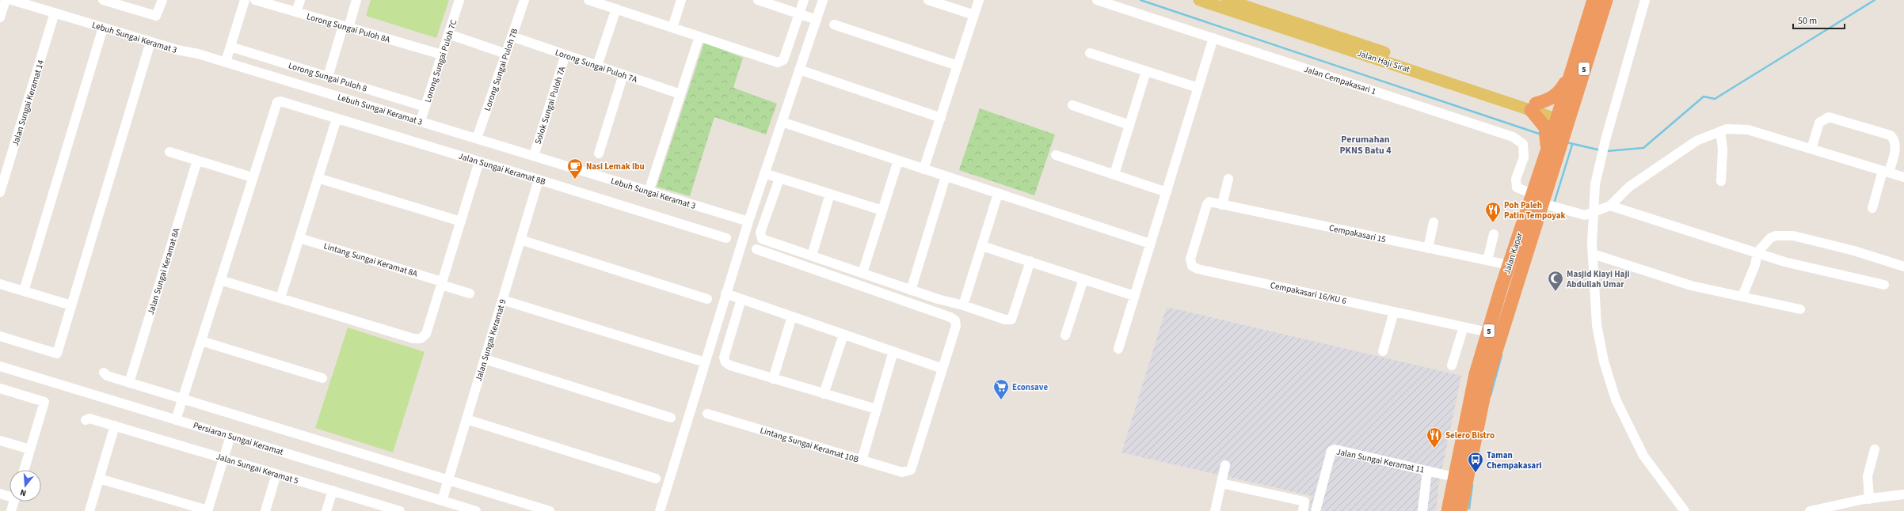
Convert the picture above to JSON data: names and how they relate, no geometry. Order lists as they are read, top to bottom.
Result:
{
  "streets": {
    "highway": ["5", "Jalan Kapar"],
    "main road": ["Jalan Haji Sirat"],
    "street": [
      "Lorong Sungai Puloh 8A",
      "Lebuh Sungai Keramat 3",
      "Lorong Sungai Puloh 7C",
      "Lorong Sungai Puloh 7A",
      "Lorong Sungai Puloh 7B",
      "Lorong Sungai Puloh 8",
      "Jalan Cempakasari 1",
      "Jalan Sungai Keramat 14",
      "Solok Sungai Puloh 7A",
      "Jalan Sungai Keramat 8B",
      "Cempakasari 15",
      "Lintang Sungai Keramat 8A",
      "Jalan Sungai Keramat 8A",
      "Cempakasari 16/KU 6",
      "Jalan Sungai Keramat 9",
      "Persiaran Sungai Keramat",
      "Lintang Sungai Keramat 10B",
      "Jalan Sungai Keramat 11",
      "Jalan Sungai Keramat 5"
    ]
  },
  "crossings": [
    ["Lorong Sungai Puloh 8A", "Lorong Sungai Puloh 7C"],
    ["Lebuh Sungai Keramat 3", "Lorong Sungai Puloh 7C"],
    ["Lebuh Sungai Keramat 3", "Lorong Sungai Puloh 7B"],
    ["Lebuh Sungai Keramat 3", "Jalan Sungai Keramat 14"],
    ["Lebuh Sungai Keramat 3", "Solok Sungai Puloh 7A"],
    ["Lorong Sungai Puloh 7C", "Lorong Sungai Puloh 8"],
    ["Jalan Haji Sirat", "Jalan Kapar"],
    ["Lorong Sungai Puloh 7A", "Lorong Sungai Puloh 7B"],
    ["Lorong Sungai Puloh 7A", "Solok Sungai Puloh 7A"],
    ["Jalan Cempakasari 1", "Jalan Kapar"],
    ["Jalan Sungai Keramat 8B", "Jalan Sungai Keramat 9"],
    ["Cempakasari 15", "Jalan Kapar"],
    ["Cempakasari 15", "Cempakasari 16/KU 6"],
    ["Jalan Kapar", "Cempakasari 16/KU 6"],
    ["Jalan Kapar", "Jalan Sungai Keramat 11"],
    ["Jalan Sungai Keramat 9", "Persiaran Sungai Keramat"]
  ],
  "districts": ["Perumahan PKNS Batu 4"],
  "places": {
    "cafe": ["Nasi Lemak Ibu"],
    "restaurant": ["Poh Paleh Patin Tempoyak", "Selero Bistro"],
    "mosque": ["Masjid Kiayi Haji Abdullah Umar"],
    "supermarket": ["Econsave"],
    "bus stop": ["Taman Chempakasari"]
  },
  "scale_bar": "50 m",
  "north": "bottom"
}
